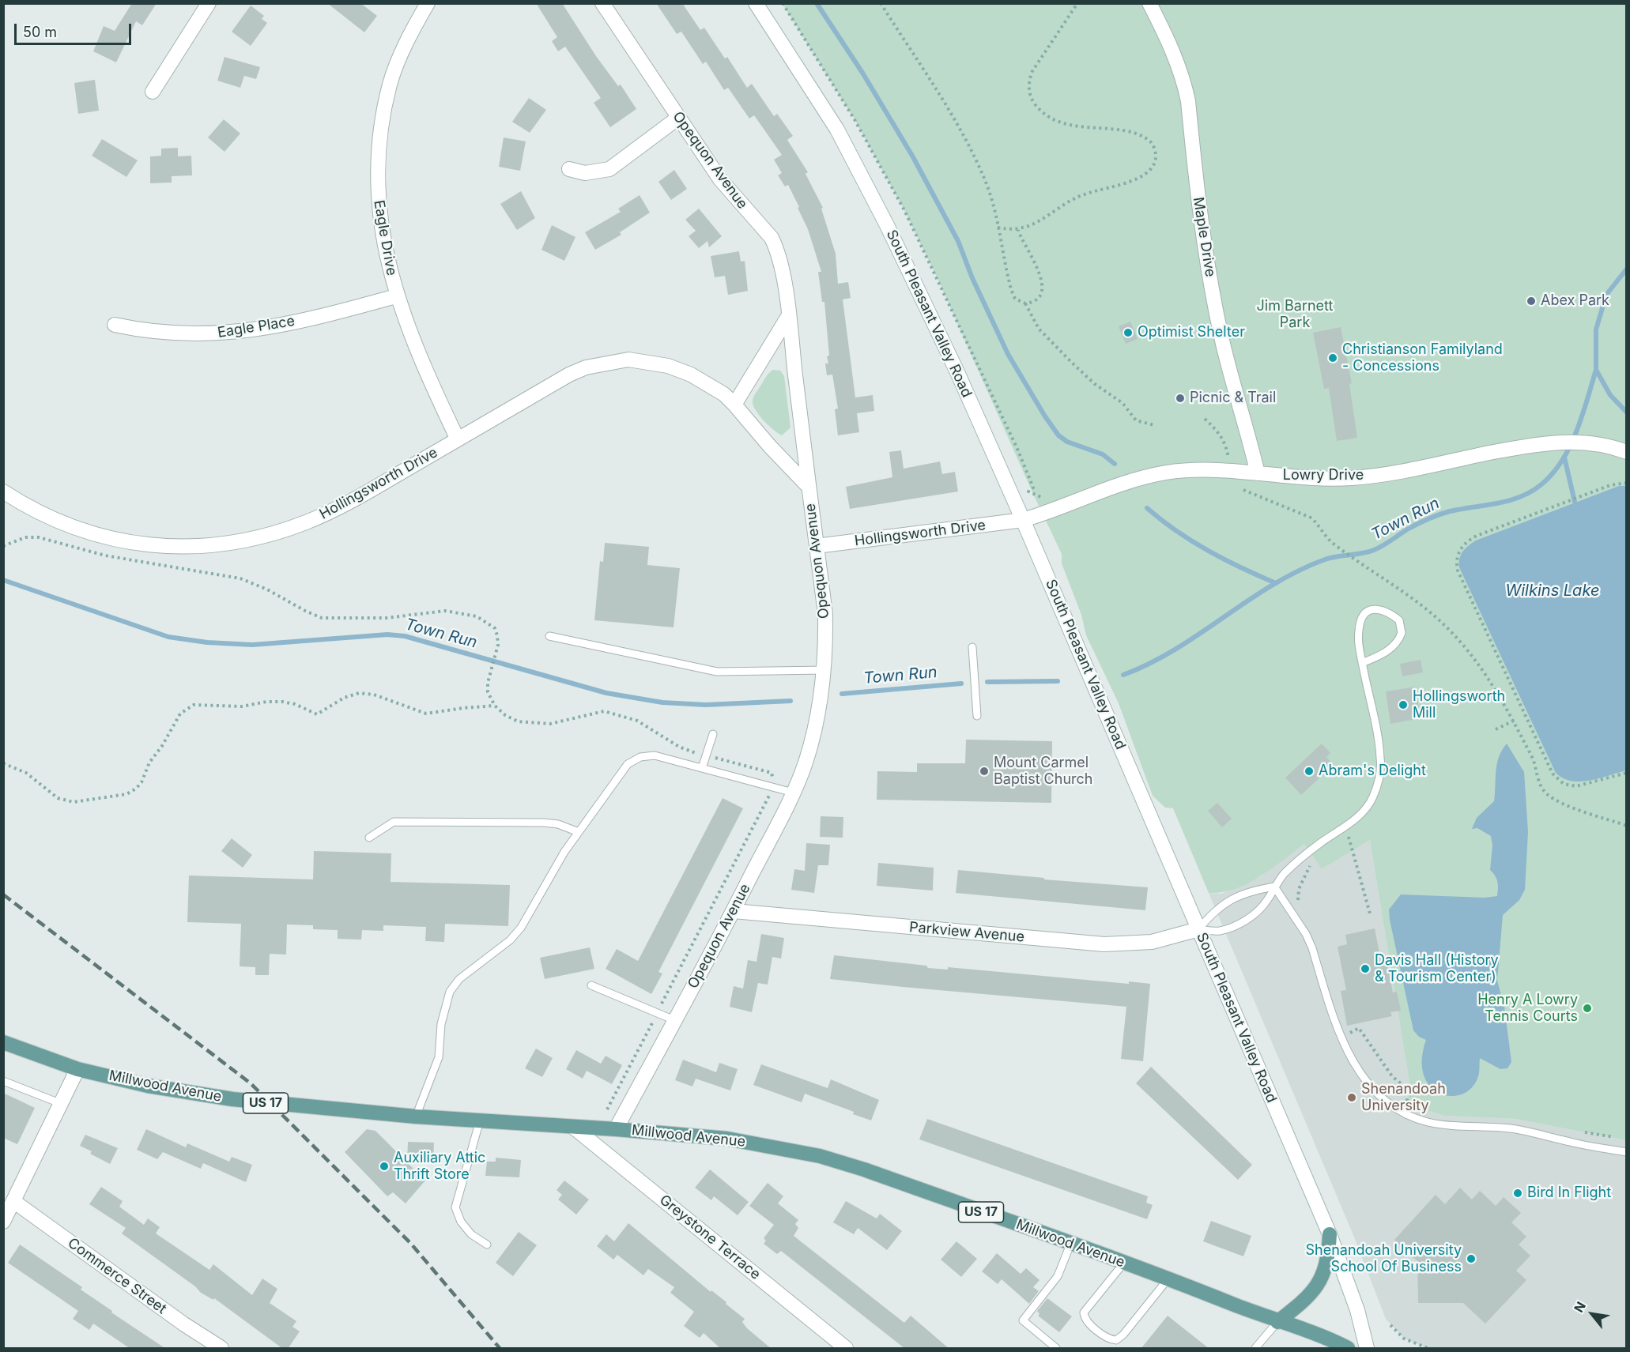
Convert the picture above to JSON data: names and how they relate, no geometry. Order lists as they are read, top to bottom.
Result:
{
  "streets": {
    "main road": ["Millwood Avenue", "US 17"],
    "street": [
      "Opequon Avenue",
      "Maple Drive",
      "Eagle Drive",
      "South Pleasant Valley Road",
      "Eagle Place",
      "Lowry Drive",
      "Hollingsworth Drive",
      "Parkview Avenue",
      "Greystone Terrace",
      "Commerce Street"
    ]
  },
  "crossings": [
    ["Opequon Avenue", "Hollingsworth Drive"],
    ["Opequon Avenue", "Parkview Avenue"],
    ["Opequon Avenue", "Millwood Avenue"],
    ["Maple Drive", "Lowry Drive"],
    ["Eagle Drive", "Eagle Place"],
    ["Eagle Drive", "Hollingsworth Drive"],
    ["South Pleasant Valley Road", "Lowry Drive"],
    ["South Pleasant Valley Road", "Hollingsworth Drive"],
    ["South Pleasant Valley Road", "Parkview Avenue"],
    ["Lowry Drive", "Hollingsworth Drive"],
    ["Millwood Avenue", "Greystone Terrace"]
  ],
  "water": ["Town Run", "Wilkins Lake"],
  "parks": ["Jim Barnett Park"],
  "places": [
    "Abex Park",
    "Optimist Shelter",
    "Christianson Familyland - Concessions",
    "Picnic & Trail",
    "Hollingsworth Mill",
    "Mount Carmel Baptist Church",
    "Abram's Delight",
    "Davis Hall (History & Tourism Center)",
    "Henry A Lowry Tennis Courts",
    "Shenandoah University",
    "Auxiliary Attic Thrift Store",
    "Bird In Flight",
    "Shenandoah University School Of Business"
  ],
  "scale_bar": "50 m",
  "north": "top left"
}
